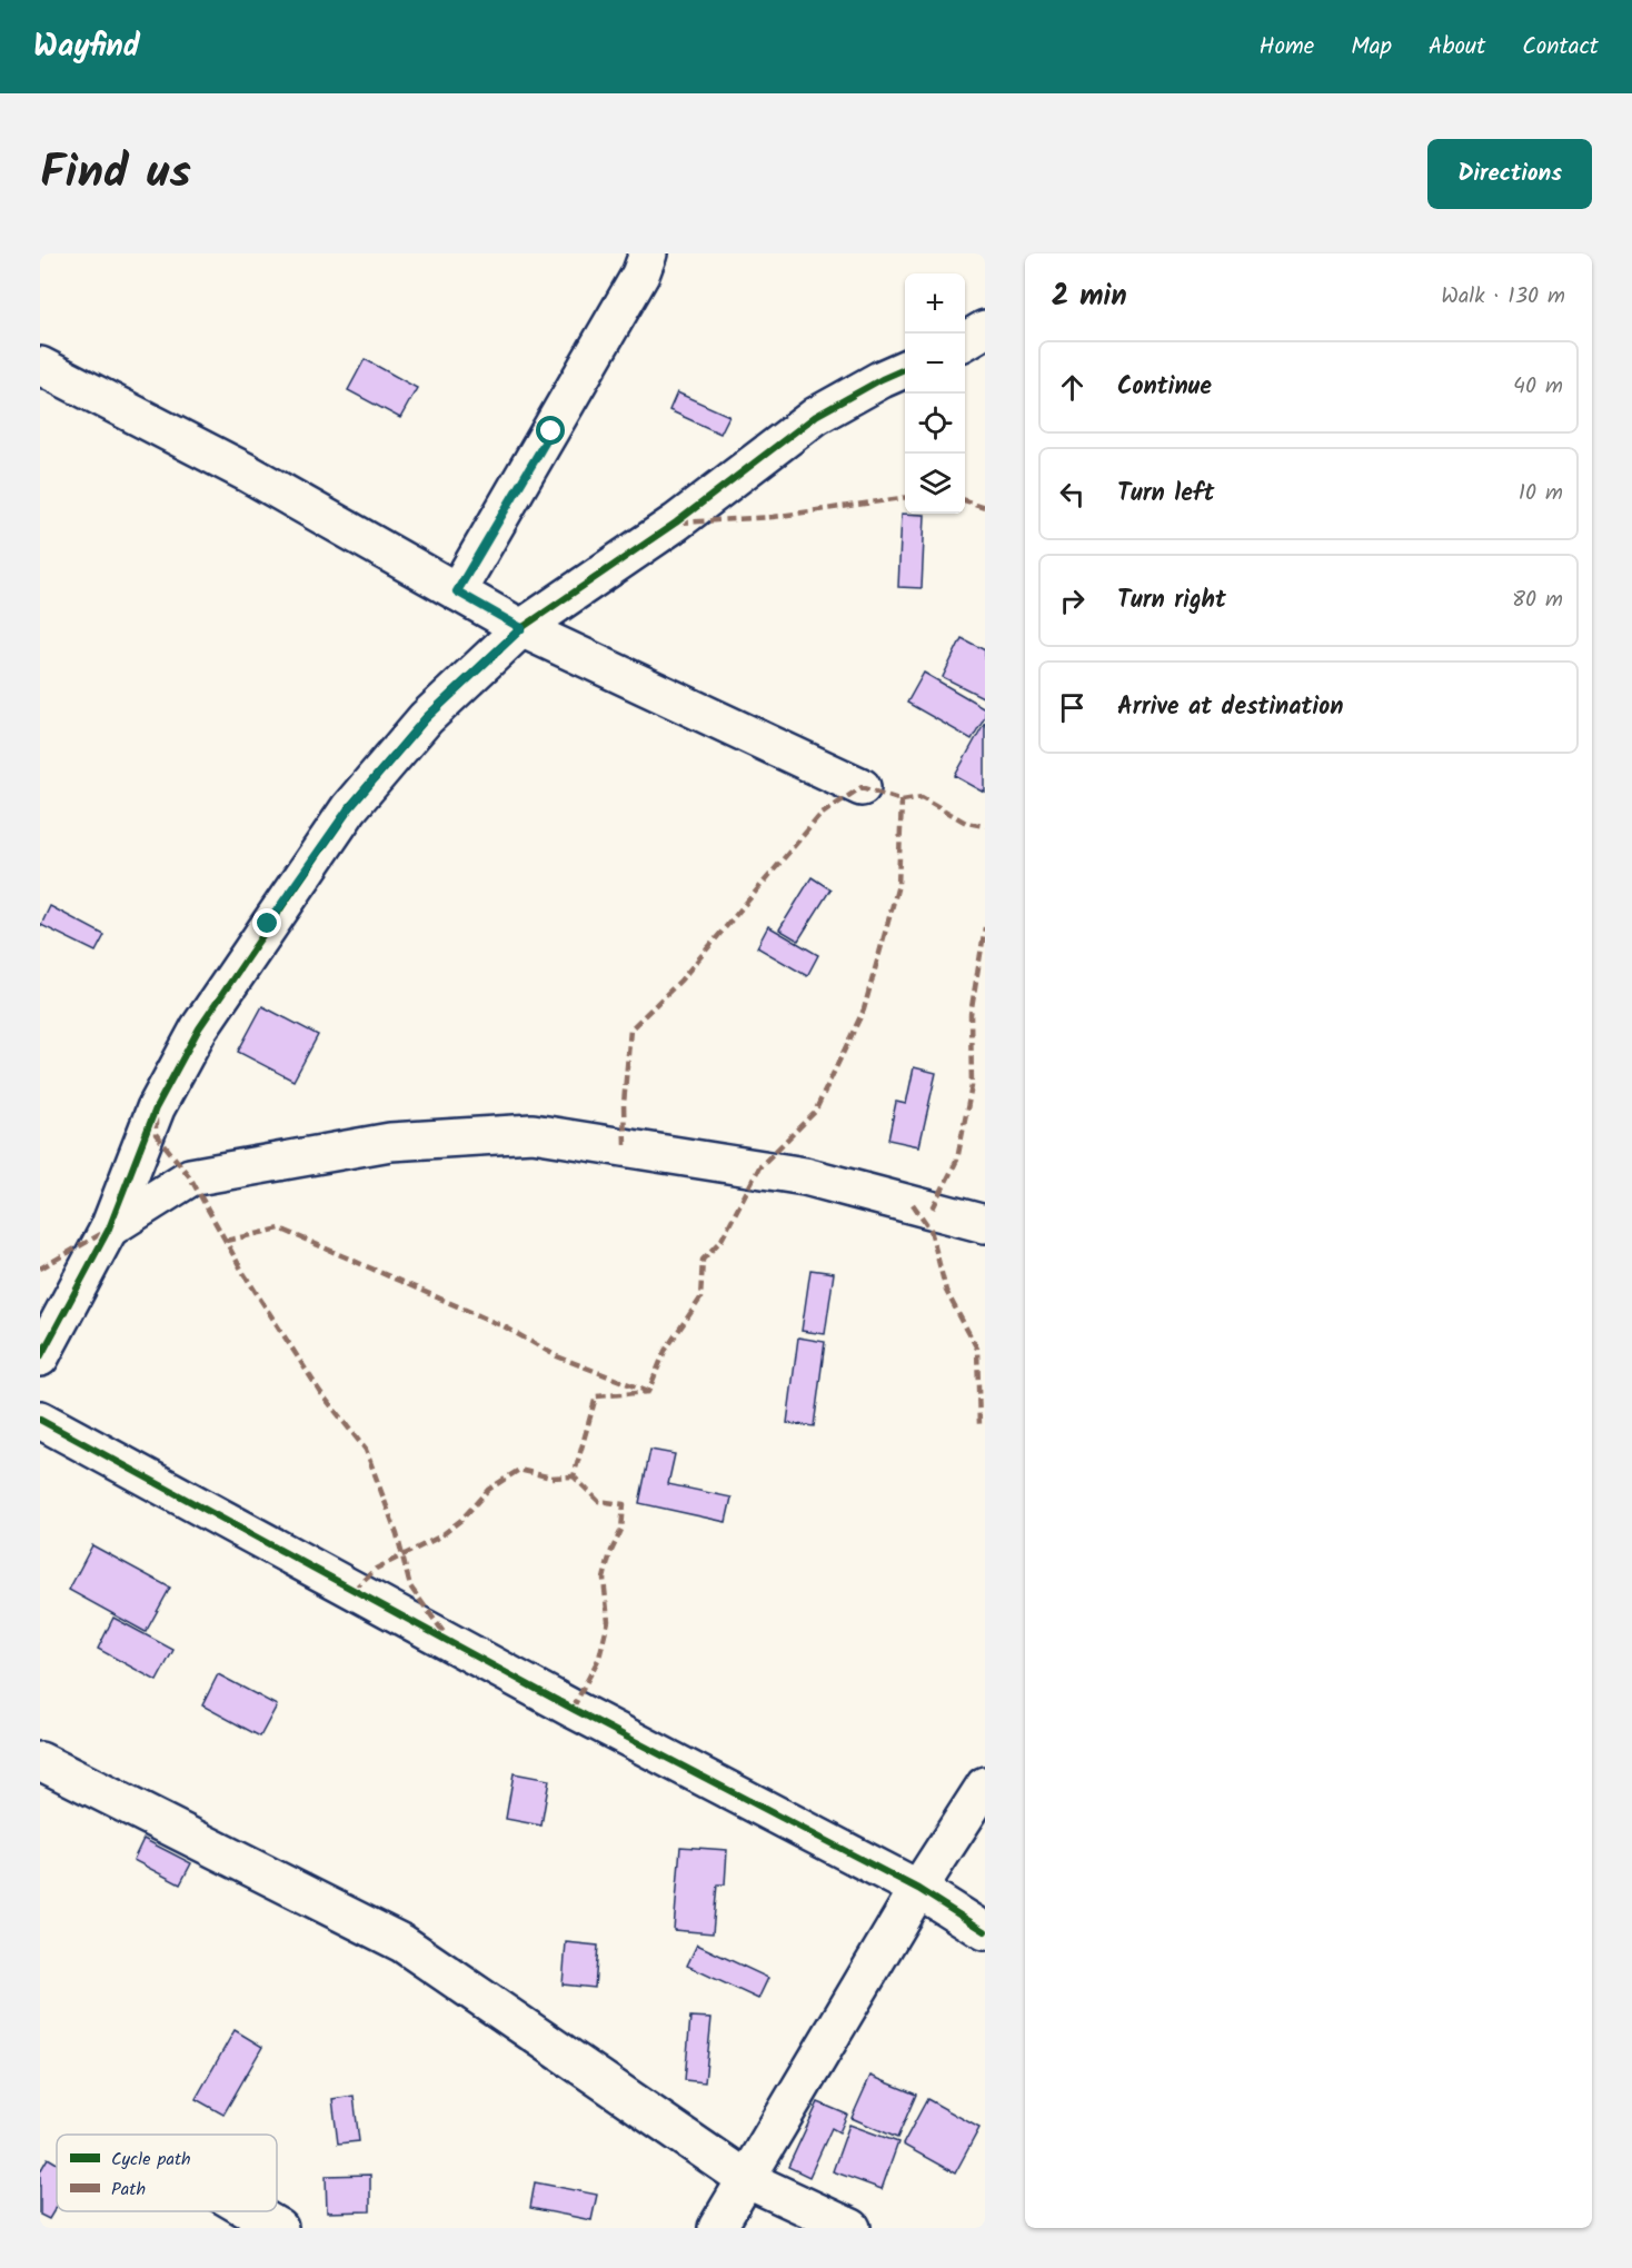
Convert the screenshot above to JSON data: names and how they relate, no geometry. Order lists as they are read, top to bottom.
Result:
{
  "legend": ["Cycle path", "Path"],
  "page": {
    "header": "Wayfind",
    "nav": [
      "Home",
      "Map",
      "About",
      "Contact"
    ],
    "title": "Find us",
    "buttons": "Directions",
    "heading": ["2 min", "Walk · 130 m"],
    "map_buttons": ["+", "−"],
    "list": [
      ["Continue", "40 m"],
      ["Turn left", "10 m"],
      ["Turn right", "80 m"],
      "Arrive at destination"
    ]
  }
}
